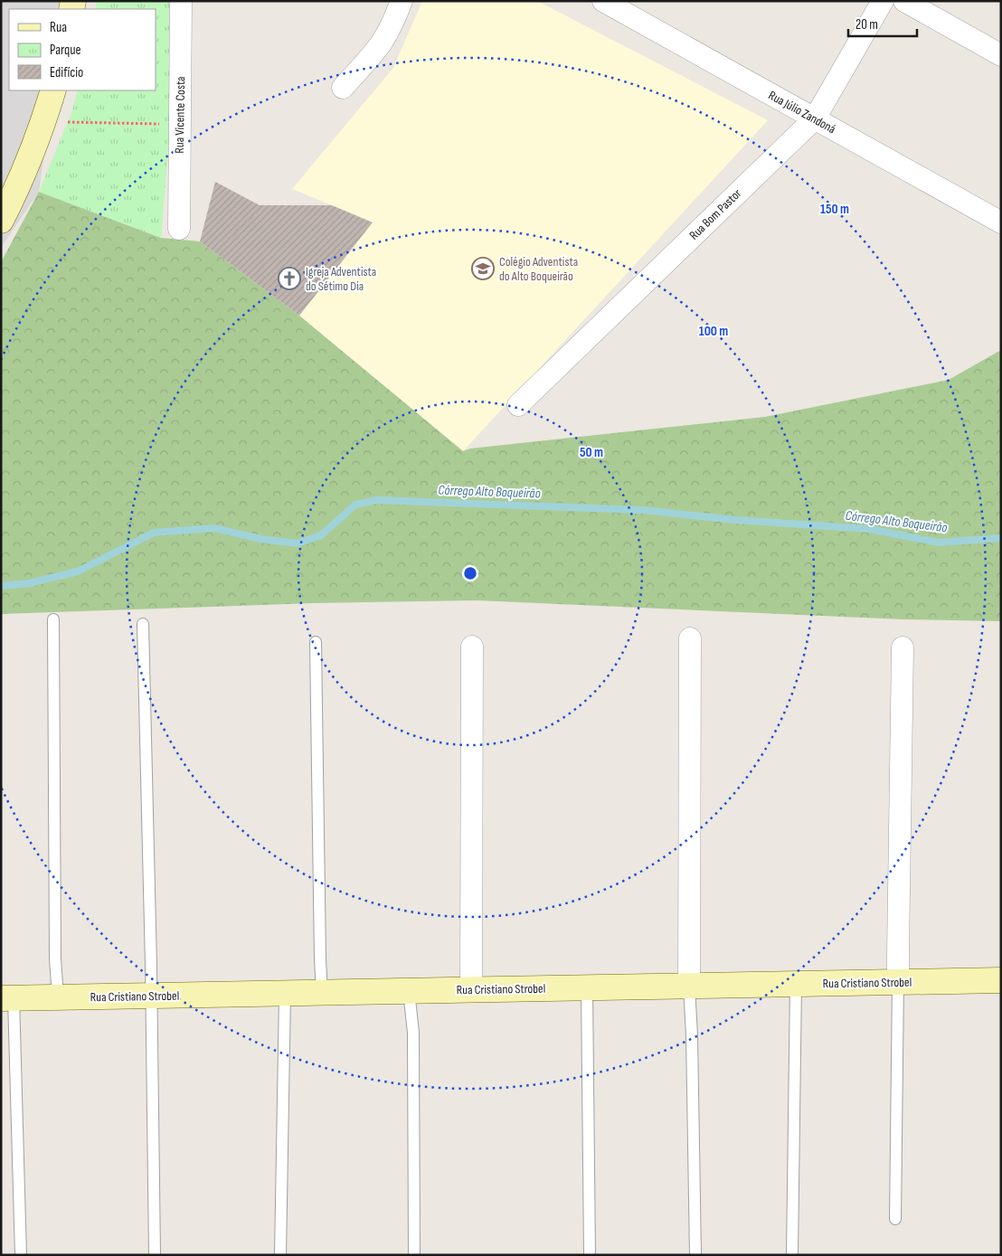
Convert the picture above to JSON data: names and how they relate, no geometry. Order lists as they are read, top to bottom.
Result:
{
  "streets": {
    "main road": ["Rua Cristiano Strobel"],
    "street": ["Rua Júlio Zandoná", "Rua Vicente Costa", "Rua Bom Pastor"]
  },
  "crossings": [
    ["Rua Júlio Zandoná", "Rua Bom Pastor"]
  ],
  "water": ["Córrego Alto Boqueirão"],
  "places": {
    "school or university": ["Colégio Adventista do Alto Boqueirão"],
    "church": ["Igreja Adventista do Sétimo Dia"]
  },
  "legend": ["Rua", "Parque", "Edifício"],
  "scale_bar": "20 m",
  "rings": ["150 m", "100 m", "50 m"]
}
